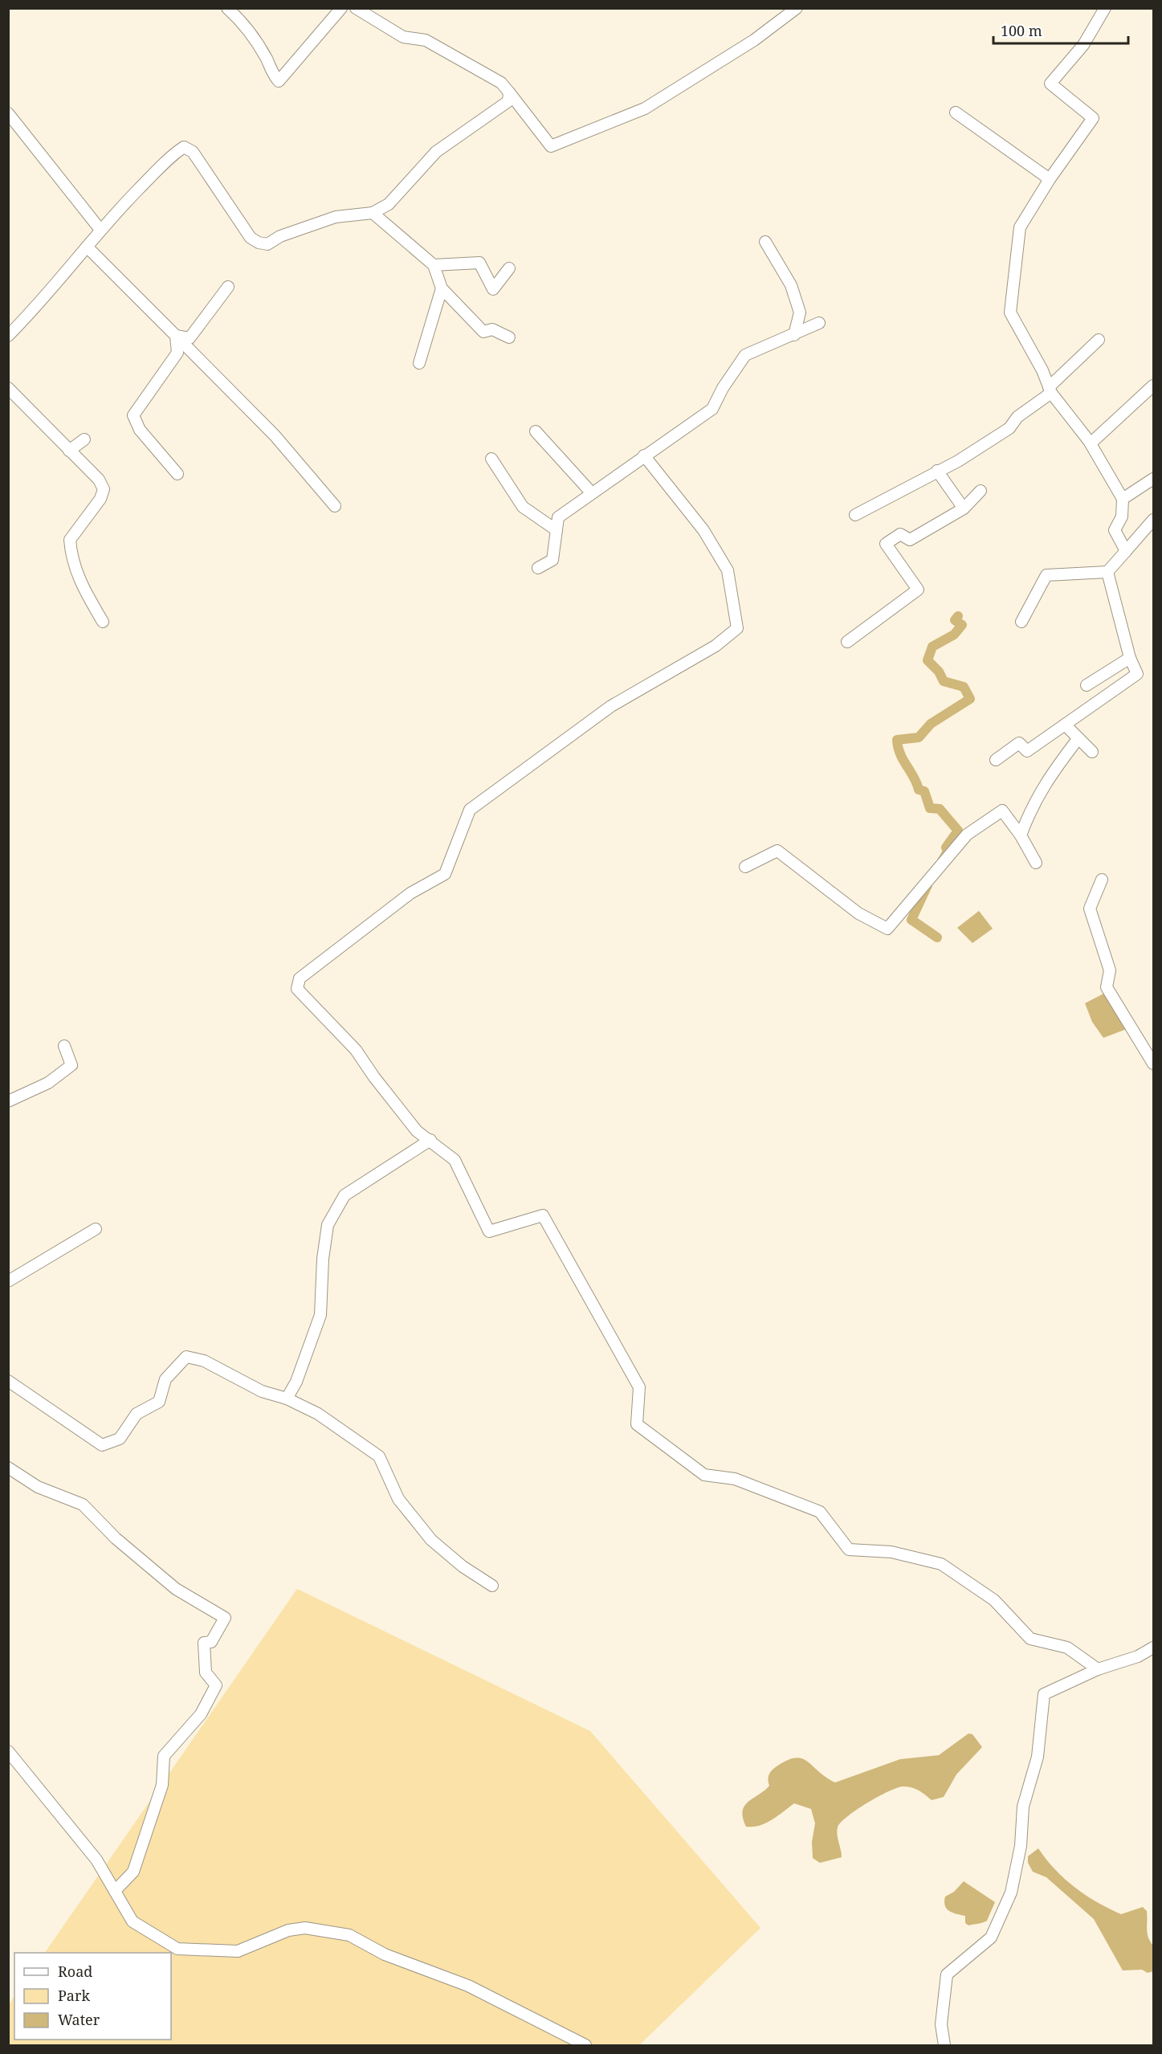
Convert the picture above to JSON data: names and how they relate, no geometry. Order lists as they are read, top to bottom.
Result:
{
  "legend": ["Road", "Park", "Water"],
  "scale_bar": "100 m"
}
